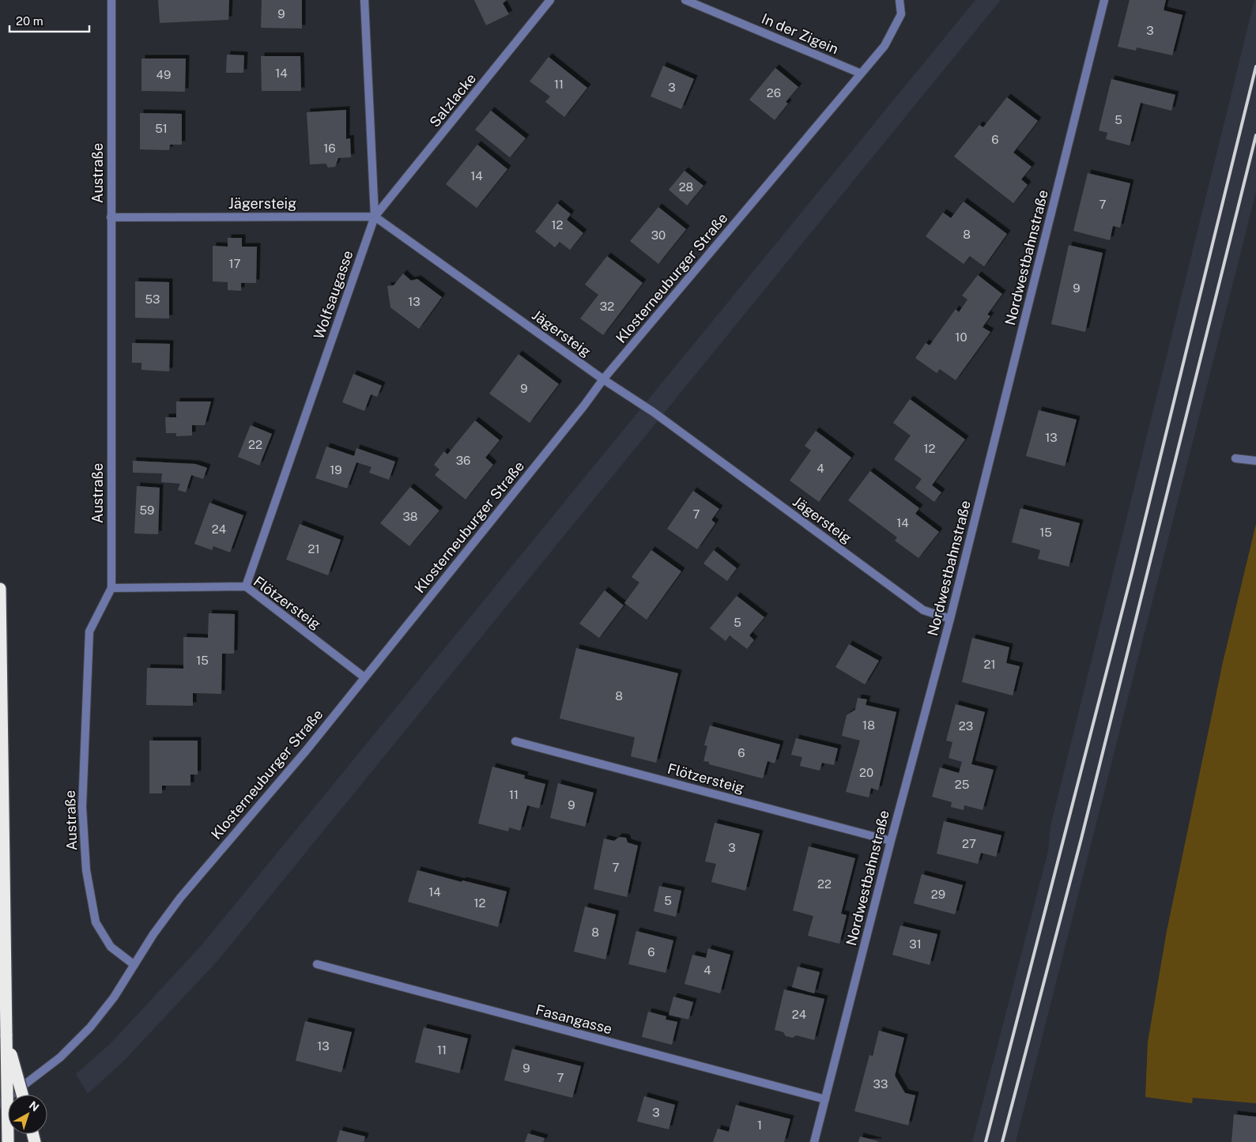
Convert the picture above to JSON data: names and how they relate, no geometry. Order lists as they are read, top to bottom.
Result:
{
  "streets": {
    "street": [
      "In der Zigein",
      "Salzlacke",
      "Austraße",
      "Jägersteig",
      "Nordwestbahnstraße",
      "Klosterneuburger Straße",
      "Wolfsaugasse",
      "Flötzersteig",
      "Fasangasse"
    ]
  },
  "crossings": [
    ["In der Zigein", "Klosterneuburger Straße"],
    ["Salzlacke", "Jägersteig"],
    ["Salzlacke", "Wolfsaugasse"],
    ["Austraße", "Jägersteig"],
    ["Austraße", "Klosterneuburger Straße"],
    ["Austraße", "Flötzersteig"],
    ["Jägersteig", "Nordwestbahnstraße"],
    ["Jägersteig", "Klosterneuburger Straße"],
    ["Jägersteig", "Wolfsaugasse"],
    ["Nordwestbahnstraße", "Flötzersteig"],
    ["Nordwestbahnstraße", "Fasangasse"],
    ["Klosterneuburger Straße", "Flötzersteig"],
    ["Wolfsaugasse", "Flötzersteig"]
  ],
  "house_numbers": [
    "9",
    "3",
    "14",
    "49",
    "11",
    "3",
    "26",
    "5",
    "51",
    "6",
    "16",
    "14",
    "28",
    "7",
    "12",
    "8",
    "30",
    "17",
    "9",
    "53",
    "13",
    "32",
    "10",
    "9",
    "13",
    "22",
    "12",
    "36",
    "4",
    "19",
    "59",
    "7",
    "38",
    "14",
    "24",
    "15",
    "21",
    "5",
    "15",
    "21",
    "8",
    "18",
    "23",
    "6",
    "20",
    "25",
    "11",
    "9",
    "27",
    "3",
    "7",
    "22",
    "14",
    "29",
    "5",
    "12",
    "8",
    "31",
    "6",
    "4",
    "24",
    "13",
    "11",
    "9",
    "7",
    "33",
    "3",
    "1"
  ],
  "scale_bar": "20 m",
  "north": "top right"
}
